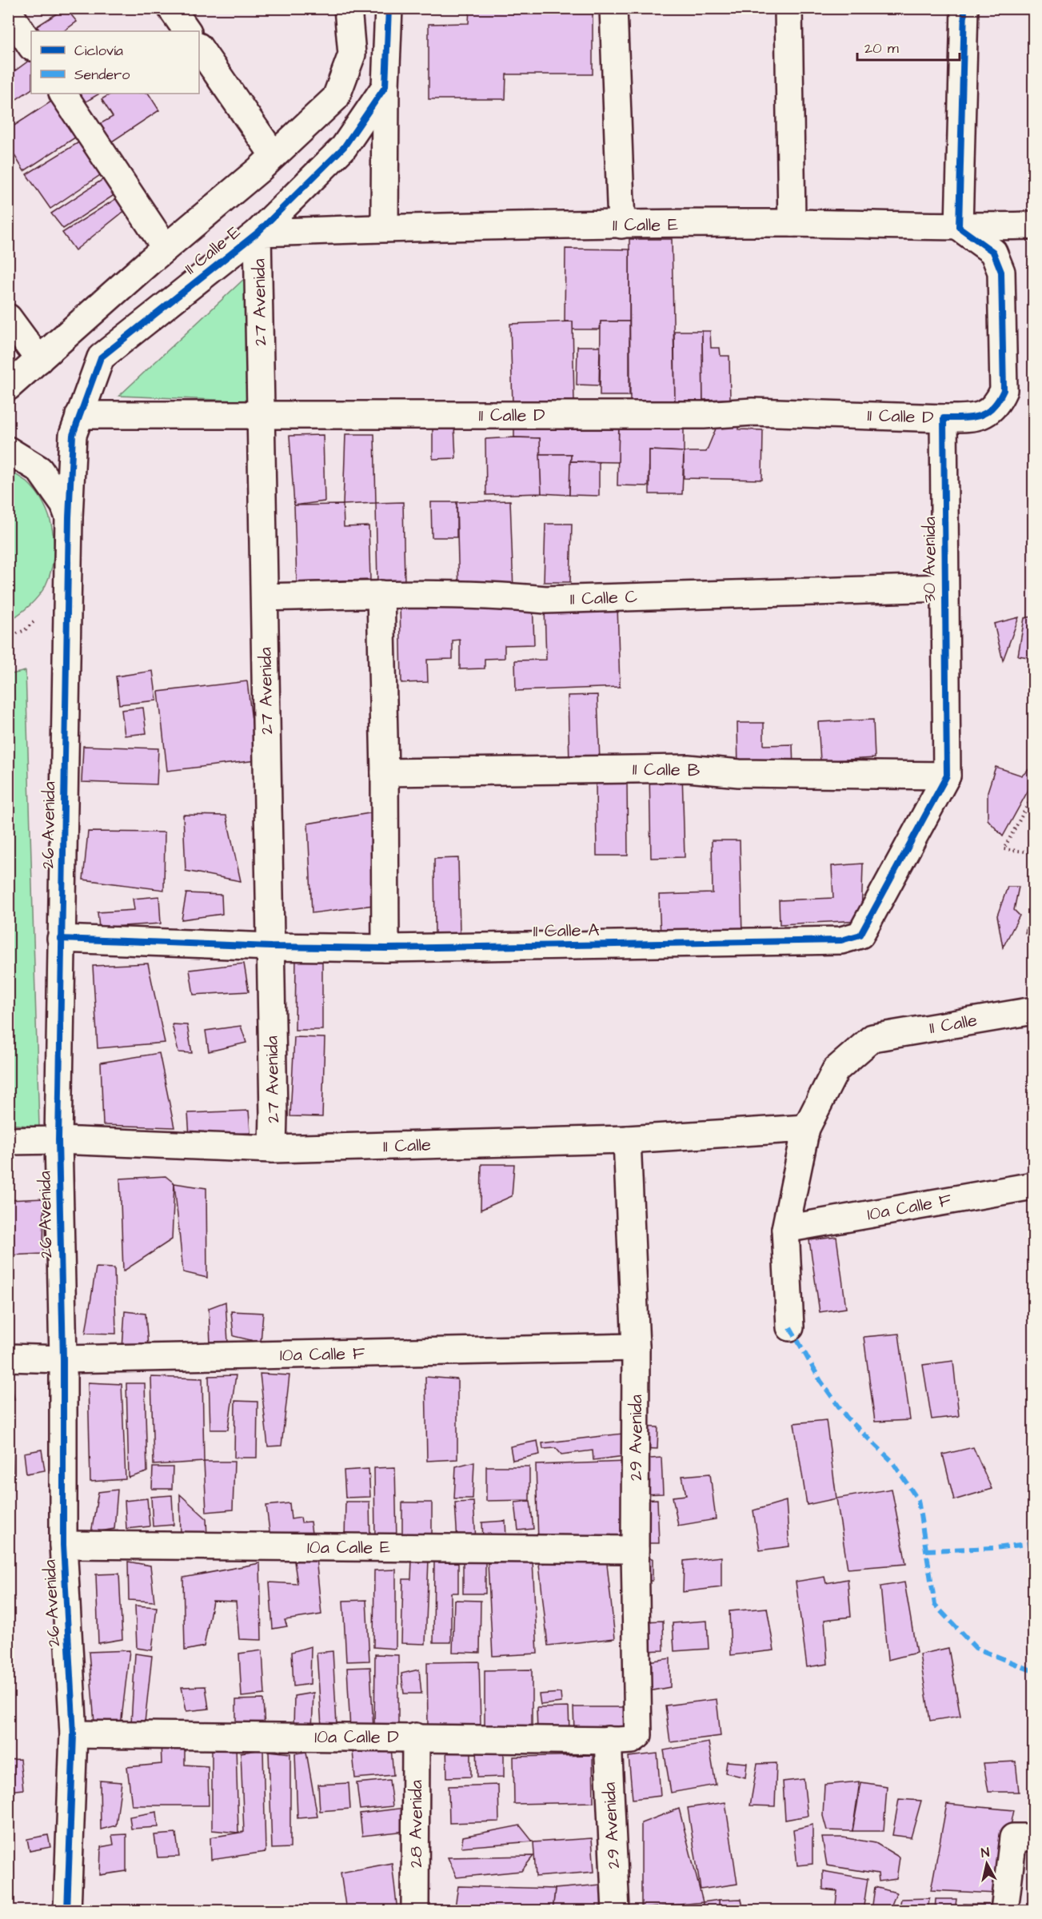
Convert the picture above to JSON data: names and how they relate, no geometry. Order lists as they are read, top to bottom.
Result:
{
  "streets": {
    "street": [
      "11 Calle E",
      "27 Avenida",
      "11 Calle D",
      "30 Avenida",
      "11 Calle C",
      "11 Calle B",
      "26 Avenida",
      "11 Calle A",
      "11 Calle",
      "10a Calle F",
      "29 Avenida",
      "10a Calle E",
      "10a Calle D",
      "28 Avenida"
    ]
  },
  "crossings": [
    ["11 Calle E", "27 Avenida"],
    ["11 Calle E", "11 Calle D"],
    ["11 Calle E", "26 Avenida"],
    ["27 Avenida", "11 Calle D"],
    ["27 Avenida", "11 Calle C"],
    ["27 Avenida", "11 Calle A"],
    ["27 Avenida", "11 Calle"],
    ["11 Calle D", "30 Avenida"],
    ["30 Avenida", "11 Calle C"],
    ["30 Avenida", "11 Calle B"],
    ["30 Avenida", "11 Calle A"],
    ["26 Avenida", "11 Calle A"],
    ["26 Avenida", "11 Calle"],
    ["26 Avenida", "10a Calle F"],
    ["26 Avenida", "10a Calle E"],
    ["26 Avenida", "10a Calle D"],
    ["11 Calle", "29 Avenida"],
    ["10a Calle F", "29 Avenida"],
    ["29 Avenida", "10a Calle E"],
    ["29 Avenida", "10a Calle D"],
    ["10a Calle D", "28 Avenida"]
  ],
  "legend": ["Ciclovía", "Sendero"],
  "scale_bar": "20 m",
  "north": "top"
}
